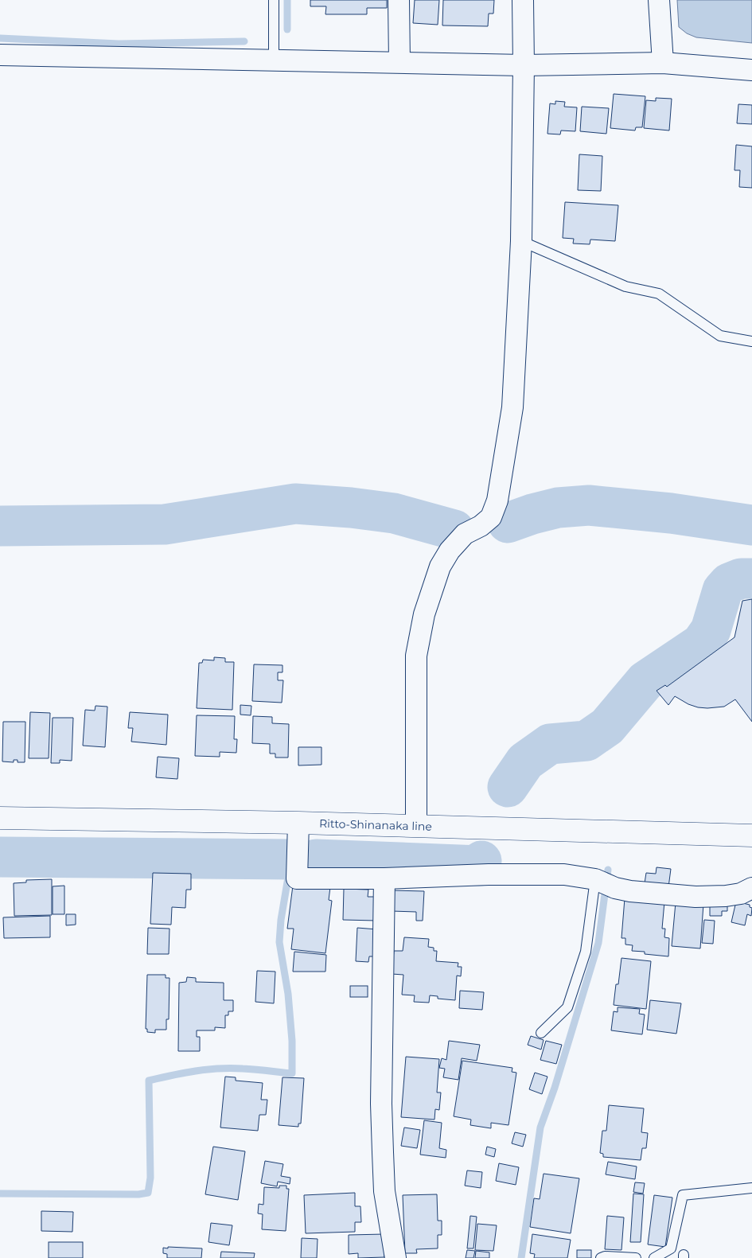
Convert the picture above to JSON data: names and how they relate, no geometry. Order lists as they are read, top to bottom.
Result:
{
  "streets": {
    "main road": ["Ritto-Shinanaka line"]
  }
}
